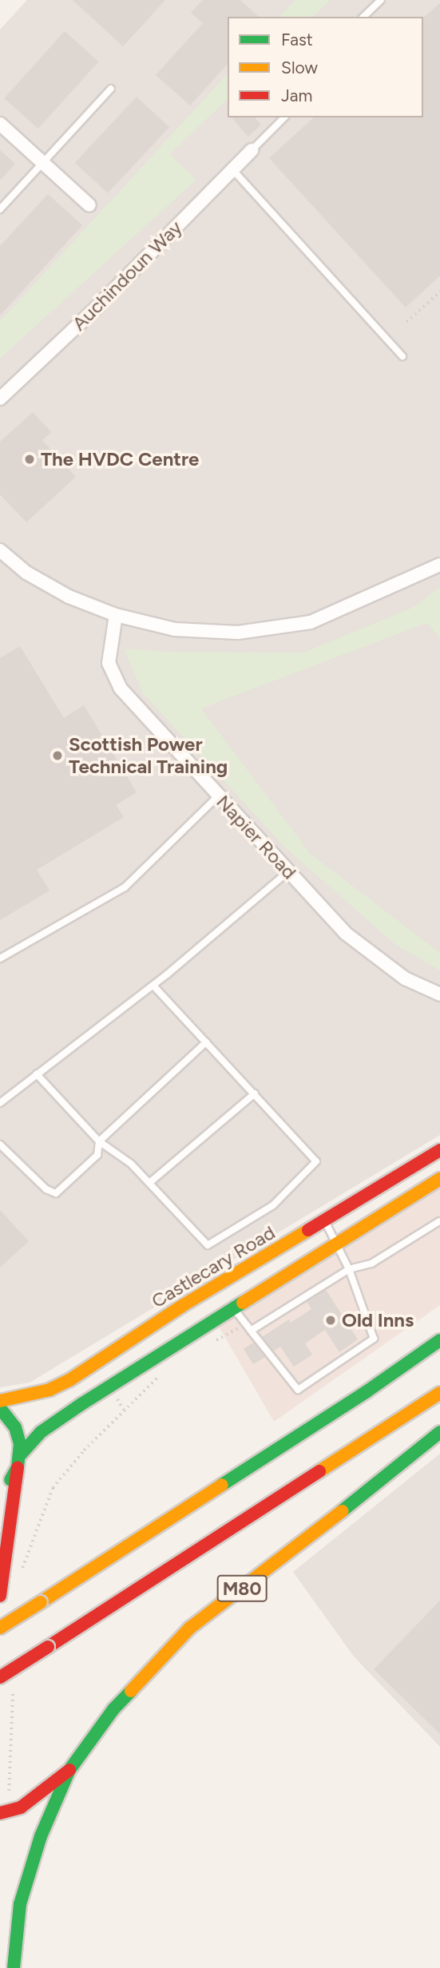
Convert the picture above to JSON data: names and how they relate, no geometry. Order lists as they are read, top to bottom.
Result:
{
  "streets": {
    "main road": ["Castlecary Road", "M80"],
    "street": ["Auchindoun Way", "Napier Road"]
  },
  "places": ["The HVDC Centre", "Scottish Power Technical Training", "Old Inns"],
  "legend": ["Fast", "Slow", "Jam"]
}
